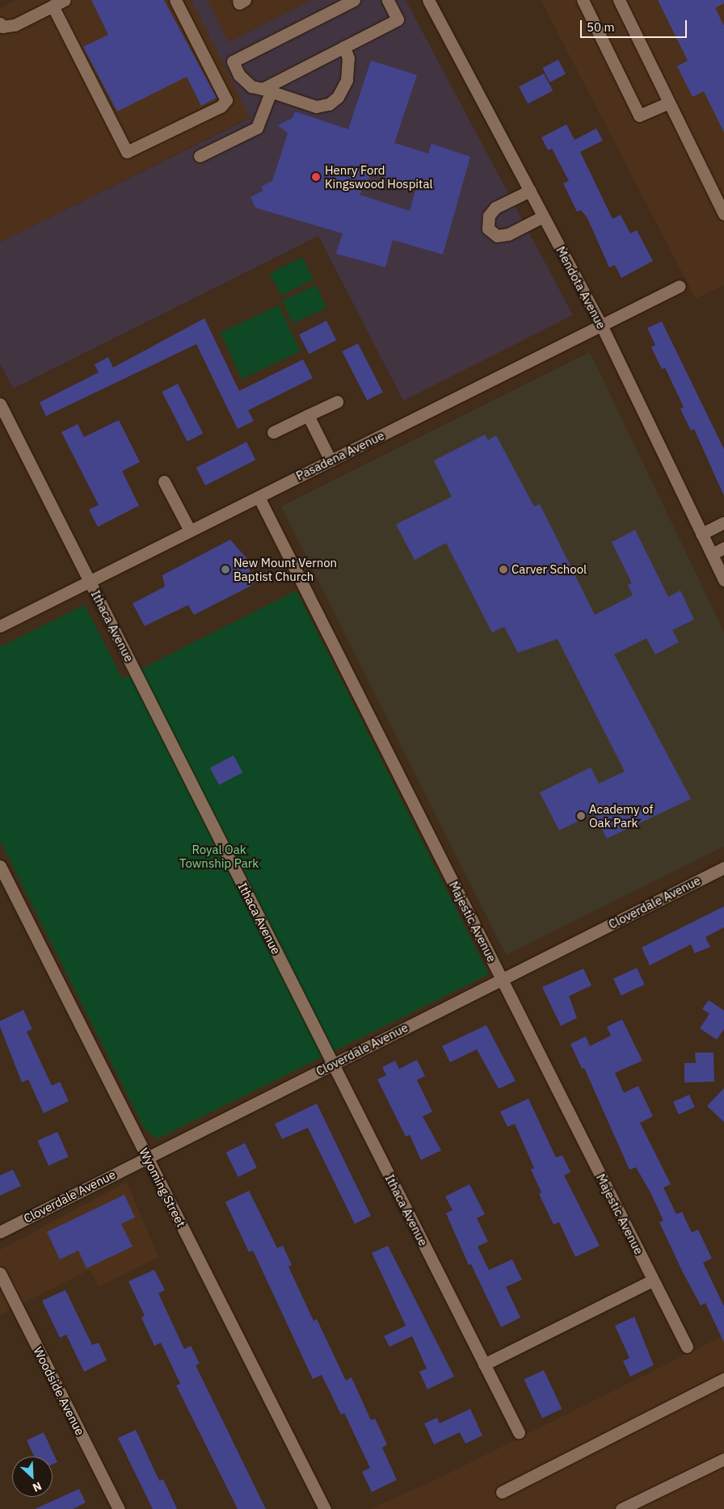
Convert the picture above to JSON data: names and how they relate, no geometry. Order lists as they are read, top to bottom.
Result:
{
  "streets": {
    "street": [
      "Mendota Avenue",
      "Pasadena Avenue",
      "Ithaca Avenue",
      "Cloverdale Avenue",
      "Majestic Avenue",
      "Wyoming Street",
      "Woodside Avenue"
    ]
  },
  "crossings": [
    ["Mendota Avenue", "Pasadena Avenue"],
    ["Pasadena Avenue", "Ithaca Avenue"],
    ["Pasadena Avenue", "Majestic Avenue"],
    ["Ithaca Avenue", "Cloverdale Avenue"],
    ["Cloverdale Avenue", "Majestic Avenue"],
    ["Cloverdale Avenue", "Wyoming Street"]
  ],
  "parks": ["Royal Oak Township Park"],
  "places": [
    "Henry Ford Kingswood Hospital",
    "New Mount Vernon Baptist Church",
    "Carver School",
    "Academy of Oak Park"
  ],
  "scale_bar": "50 m",
  "north": "bottom right"
}
